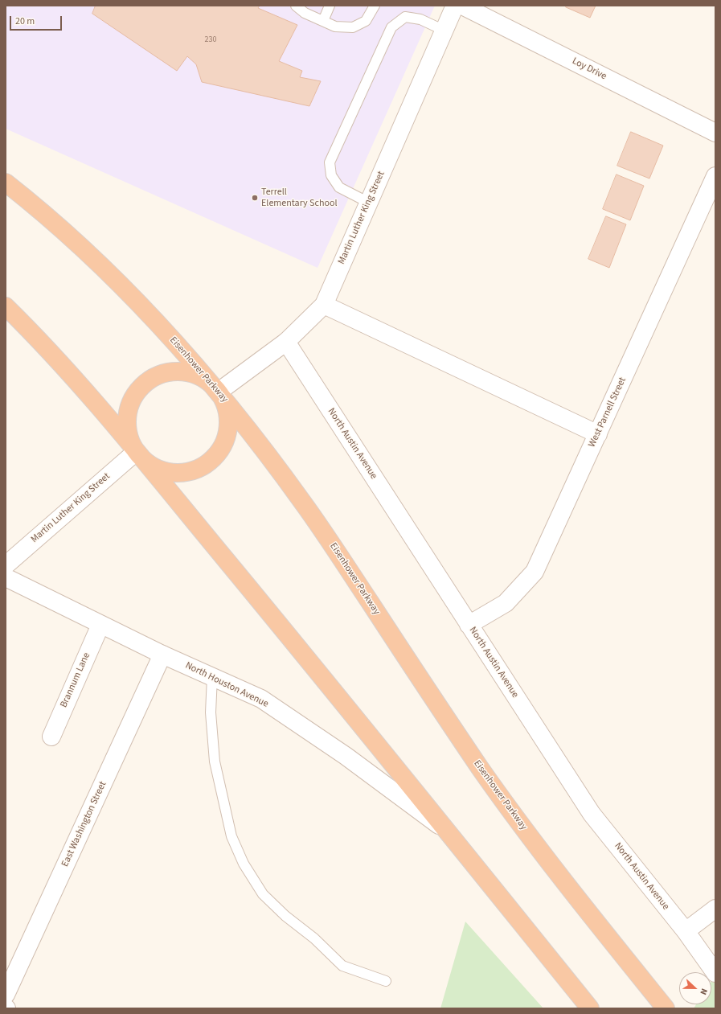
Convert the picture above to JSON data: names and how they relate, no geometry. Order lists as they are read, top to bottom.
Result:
{
  "streets": {
    "highway": ["Eisenhower Parkway"],
    "street": [
      "Loy Drive",
      "Martin Luther King Street",
      "West Parnell Street",
      "North Austin Avenue",
      "Brannum Lane",
      "North Houston Avenue",
      "East Washington Street"
    ]
  },
  "crossings": [
    ["Martin Luther King Street", "Eisenhower Parkway"],
    ["Martin Luther King Street", "North Austin Avenue"],
    ["West Parnell Street", "North Austin Avenue"],
    ["Brannum Lane", "North Houston Avenue"],
    ["North Houston Avenue", "East Washington Street"]
  ],
  "places": ["Terrell Elementary School"],
  "house_numbers": ["230"],
  "scale_bar": "20 m",
  "north": "right"
}
